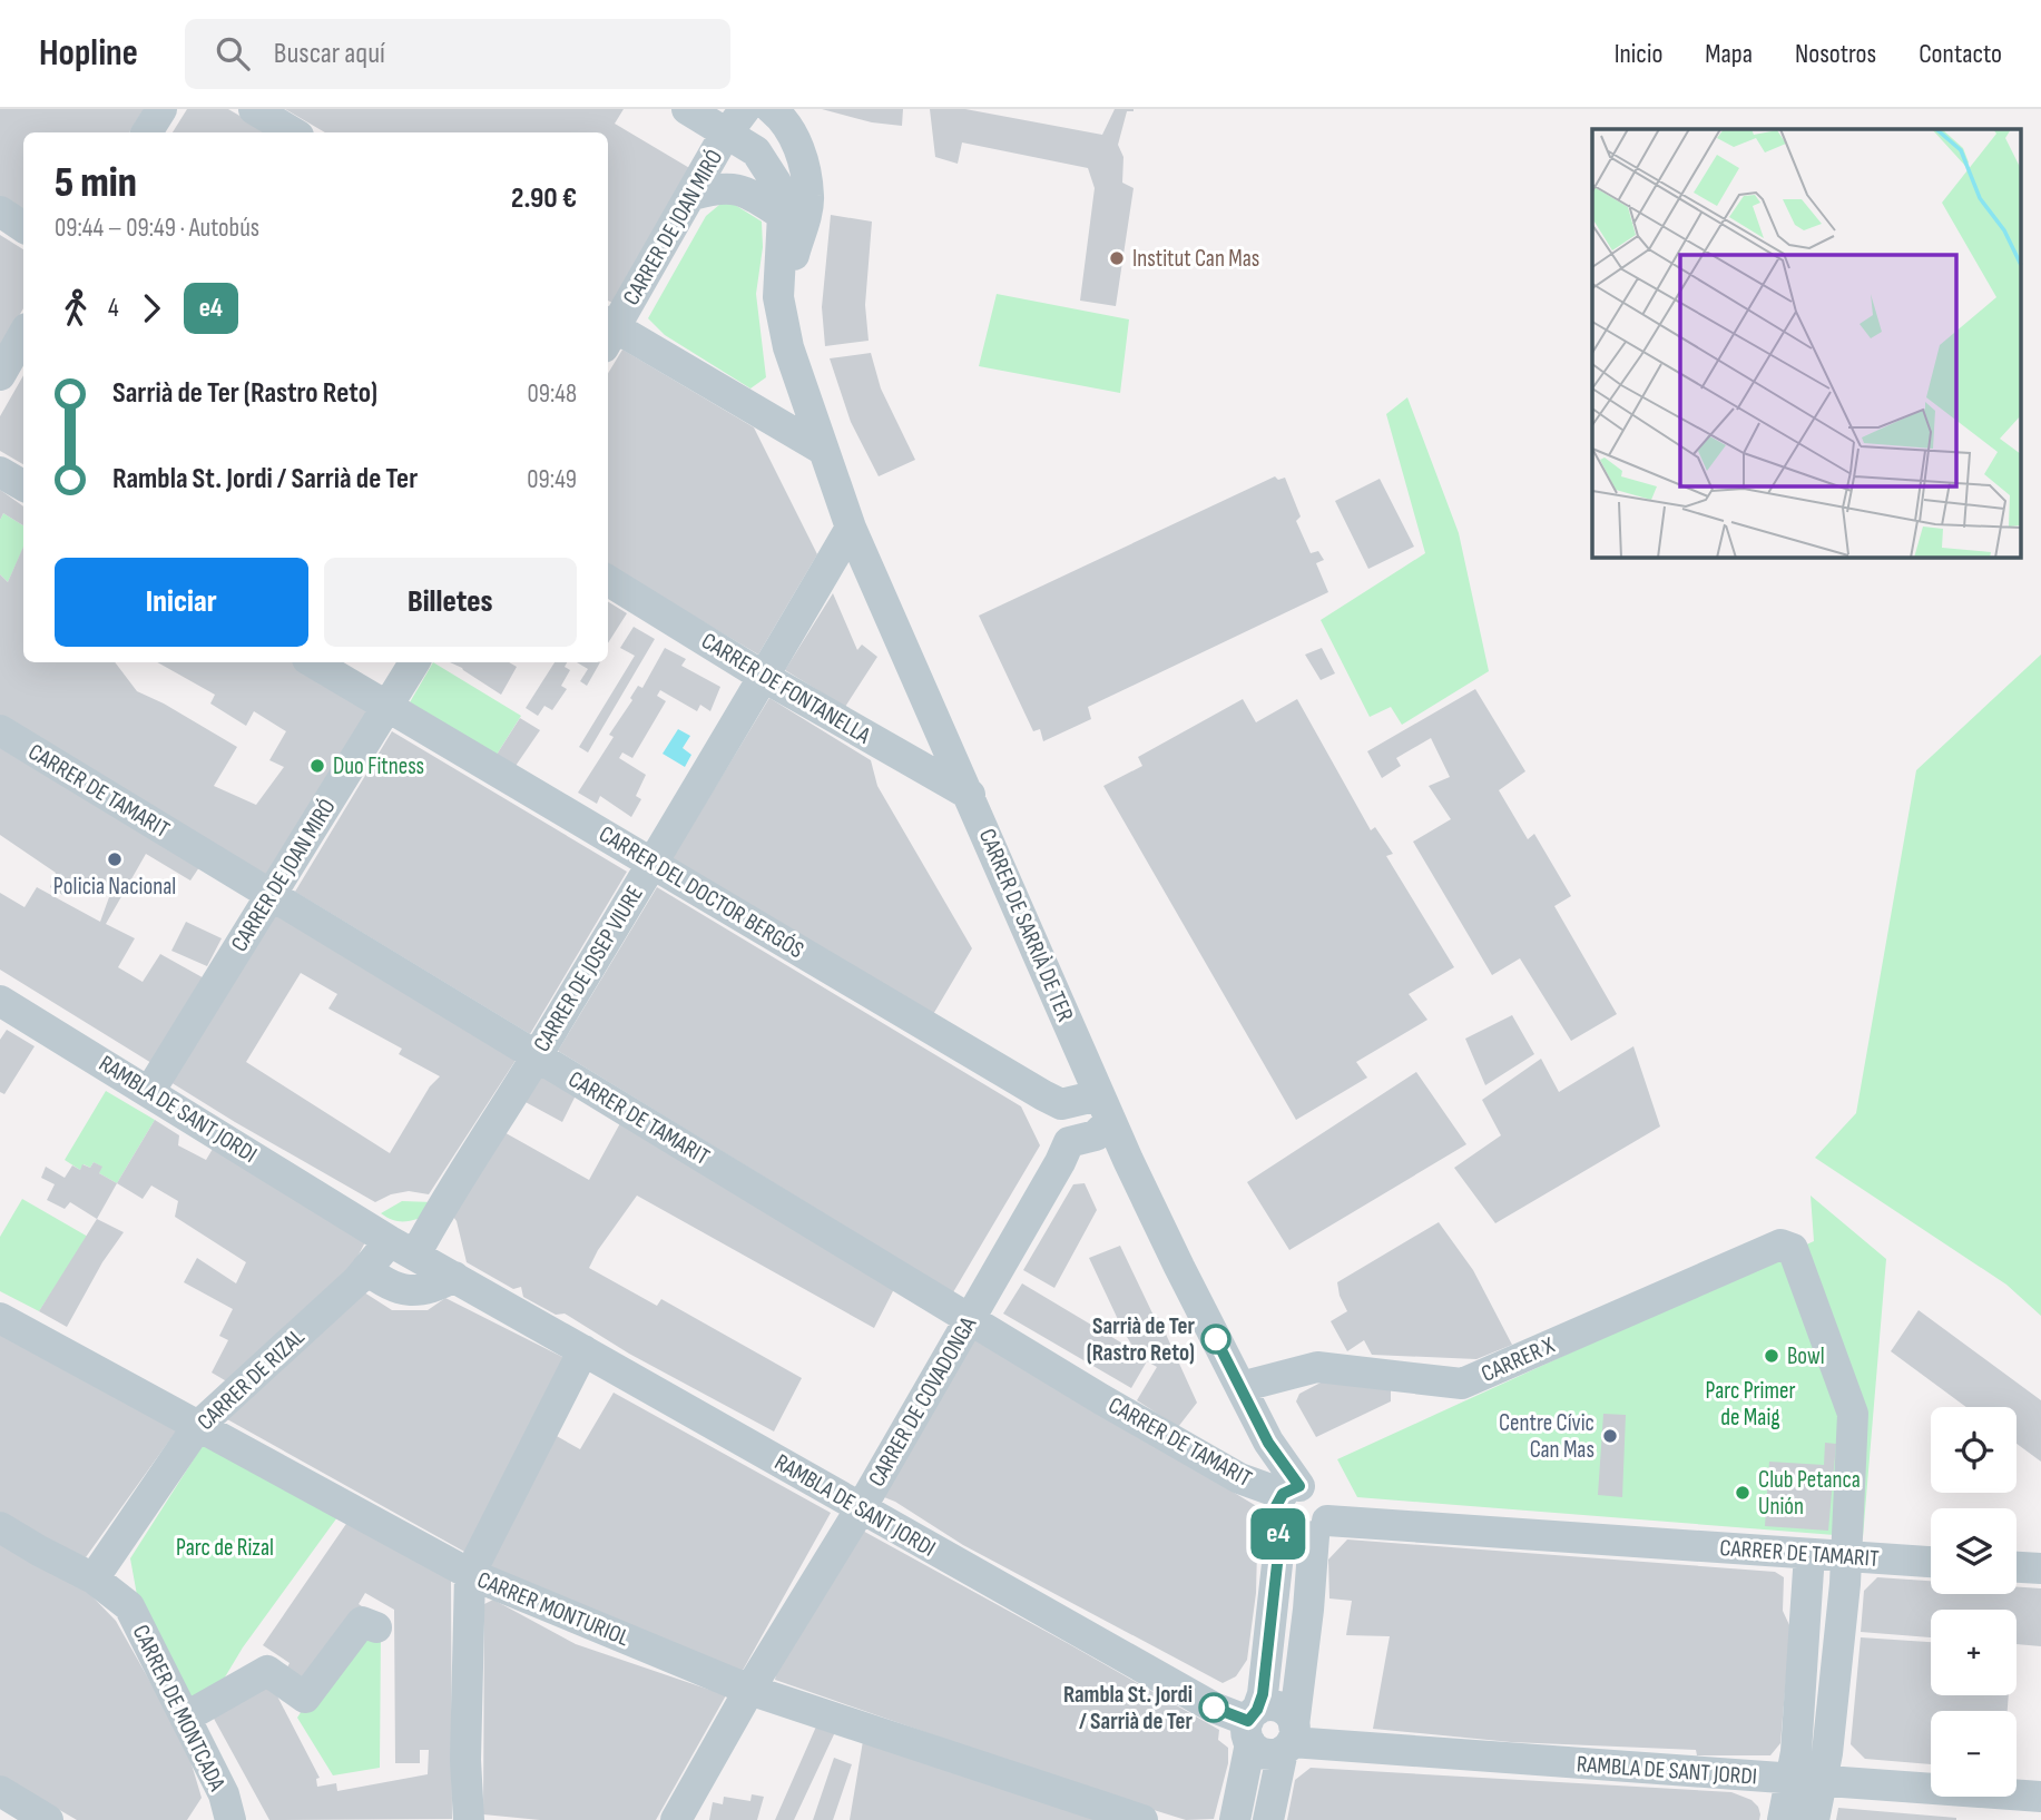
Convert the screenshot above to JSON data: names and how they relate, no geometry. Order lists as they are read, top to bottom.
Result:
{
  "streets": {
    "street": [
      "CARRER DE JOAN MIRÓ",
      "CARRER DE FONTANELLA",
      "CARRER DE TAMARIT",
      "CARRER DEL DOCTOR BERGÓS",
      "CARRER DE SARRIÀ DE TER",
      "CARRER DE JOSEP VIURE",
      "RAMBLA DE SANT JORDI",
      "CARRER X",
      "CARRER DE RIZAL",
      "CARRER DE COVADONGA",
      "CARRER MONTURIOL",
      "CARRER DE MONTCADA"
    ]
  },
  "crossings": [
    ["CARRER DE JOAN MIRÓ", "CARRER DE TAMARIT"],
    ["CARRER DE JOAN MIRÓ", "CARRER DEL DOCTOR BERGÓS"],
    ["CARRER DE JOAN MIRÓ", "CARRER DE SARRIÀ DE TER"],
    ["CARRER DE JOAN MIRÓ", "RAMBLA DE SANT JORDI"],
    ["CARRER DE FONTANELLA", "CARRER DE SARRIÀ DE TER"],
    ["CARRER DE FONTANELLA", "CARRER DE JOSEP VIURE"],
    ["CARRER DE TAMARIT", "CARRER DE SARRIÀ DE TER"],
    ["CARRER DE TAMARIT", "CARRER DE JOSEP VIURE"],
    ["CARRER DE TAMARIT", "CARRER X"],
    ["CARRER DE TAMARIT", "CARRER DE COVADONGA"],
    ["CARRER DEL DOCTOR BERGÓS", "CARRER DE SARRIÀ DE TER"],
    ["CARRER DEL DOCTOR BERGÓS", "CARRER DE JOSEP VIURE"],
    ["CARRER DEL DOCTOR BERGÓS", "CARRER DE COVADONGA"],
    ["CARRER DE SARRIÀ DE TER", "CARRER DE JOSEP VIURE"],
    ["CARRER DE SARRIÀ DE TER", "CARRER X"],
    ["CARRER DE SARRIÀ DE TER", "CARRER DE COVADONGA"],
    ["CARRER DE JOSEP VIURE", "RAMBLA DE SANT JORDI"],
    ["CARRER DE JOSEP VIURE", "CARRER DE RIZAL"],
    ["RAMBLA DE SANT JORDI", "CARRER DE RIZAL"],
    ["RAMBLA DE SANT JORDI", "CARRER DE COVADONGA"],
    ["CARRER DE RIZAL", "CARRER MONTURIOL"],
    ["CARRER DE RIZAL", "CARRER DE MONTCADA"],
    ["CARRER DE COVADONGA", "CARRER MONTURIOL"]
  ],
  "parks": ["Parc Primer de Maig", "Parc de Rizal"],
  "places": [
    "Institut Can Mas",
    "Duo Fitness",
    "Policia Nacional",
    "Sarrià de Ter (Rastro Reto)",
    "Bowl",
    "Centre Cívic Can Mas",
    "Club Petanca Unión",
    "Rambla St. Jordi / Sarrià de Ter"
  ],
  "lines": ["bus line e4"],
  "page": {
    "header": "Hopline",
    "search": "Buscar aquí",
    "nav": [
      "Inicio",
      "Mapa",
      "Nosotros",
      "Contacto"
    ],
    "on_map": "e4",
    "heading": ["5 min", "09:44 – 09:49 · Autobús", "2.90 €"],
    "legs": ["4", "e4"],
    "list": [
      {
        "name": "Sarrià de Ter (Rastro Reto)",
        "value": "09:48"
      },
      {
        "name": "Rambla St. Jordi / Sarrià de Ter",
        "value": "09:49"
      }
    ],
    "buttons": ["Iniciar", "Billetes"],
    "map_buttons": ["+", "−"]
  }
}
